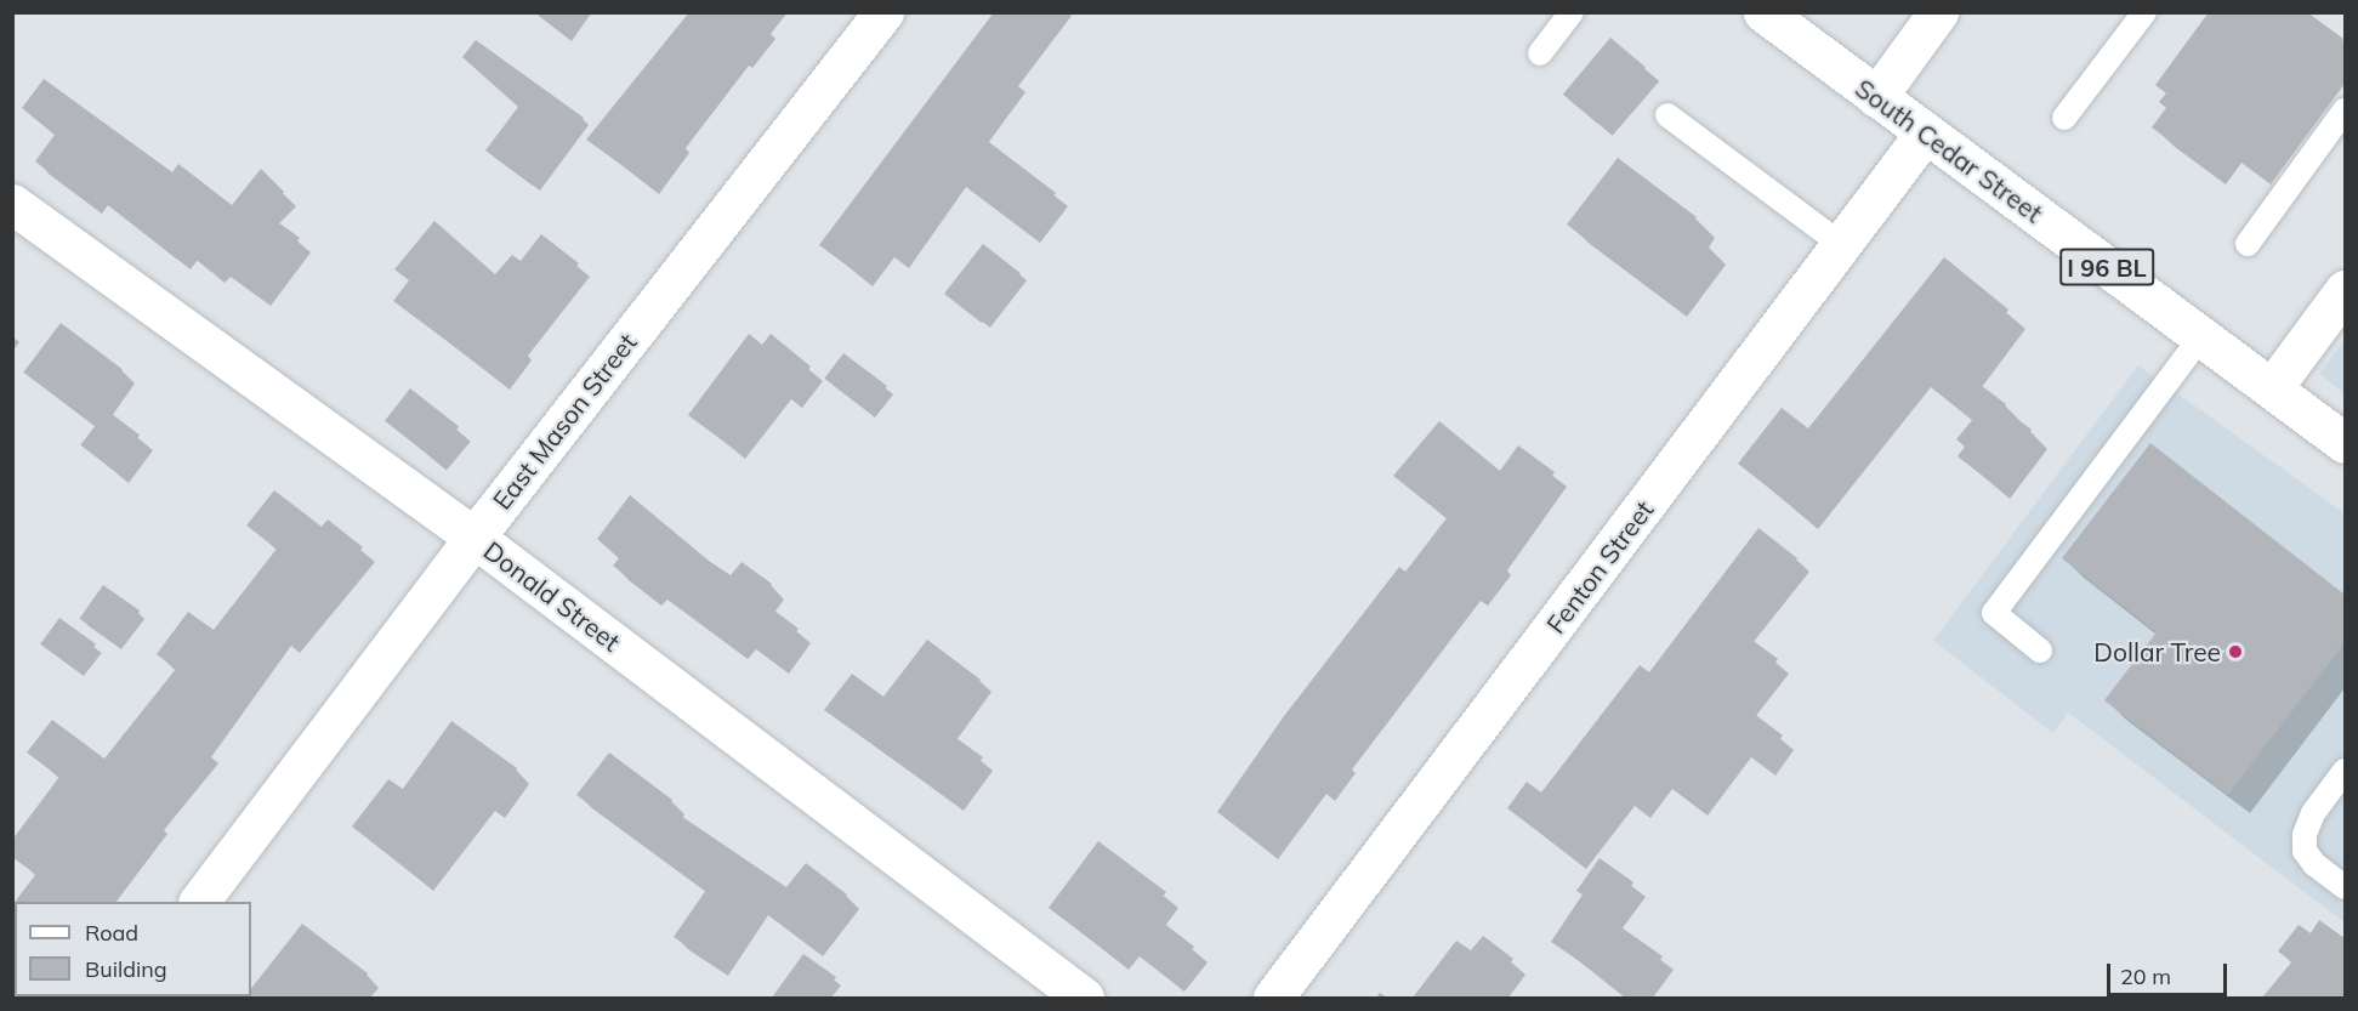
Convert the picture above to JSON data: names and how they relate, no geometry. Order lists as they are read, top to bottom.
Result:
{
  "streets": {
    "street": [
      "South Cedar Street",
      "I 96 BL",
      "East Mason Street",
      "Fenton Street",
      "Donald Street"
    ]
  },
  "crossings": [
    ["South Cedar Street", "Fenton Street"],
    ["East Mason Street", "Donald Street"]
  ],
  "places": ["Dollar Tree"],
  "legend": ["Road", "Building"],
  "scale_bar": "20 m"
}
